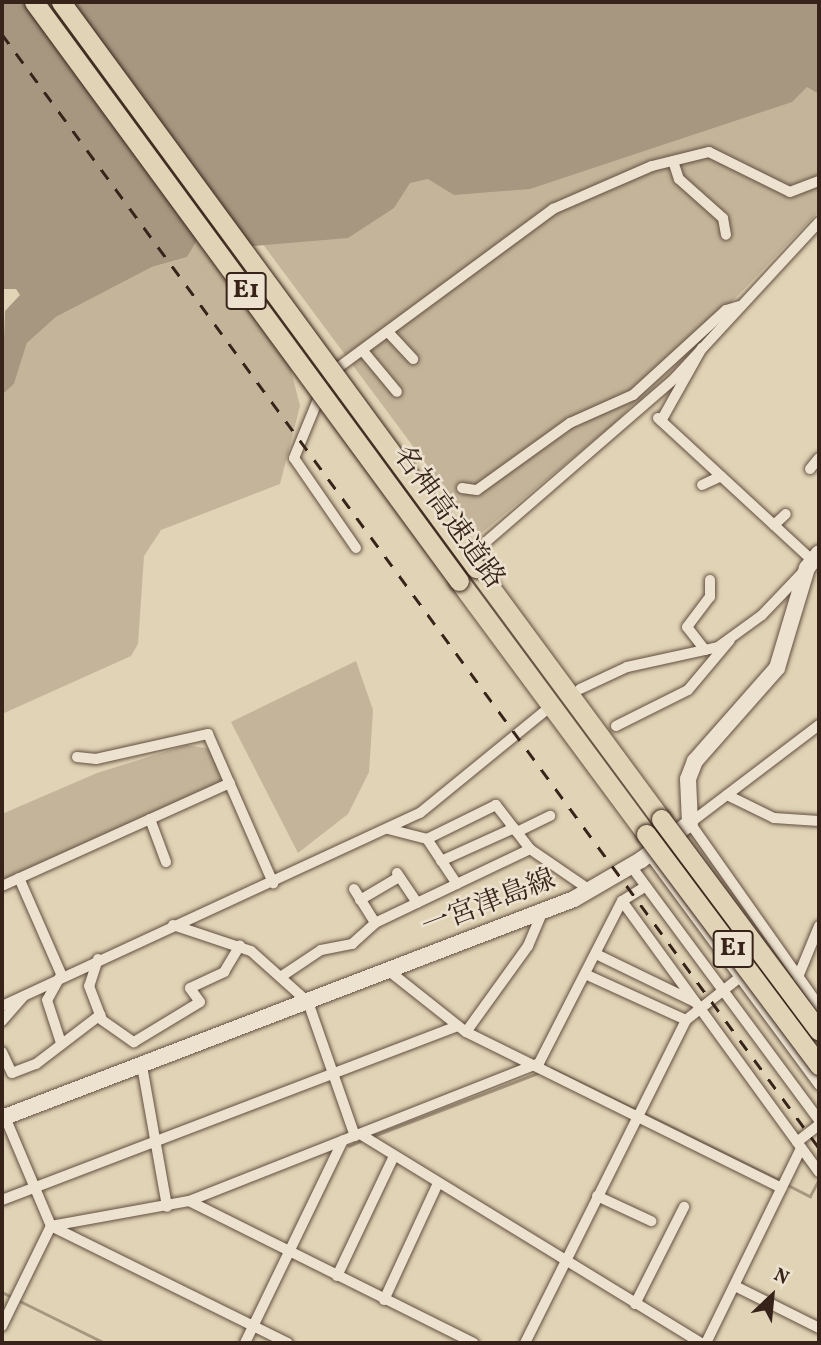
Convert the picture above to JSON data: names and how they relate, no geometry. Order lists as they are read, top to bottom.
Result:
{
  "streets": {
    "highway": ["E1", "名神高速道路"],
    "main road": ["一宮津島線"]
  },
  "crossings": [
    ["名神高速道路", "一宮津島線"]
  ],
  "north": "top right"
}
